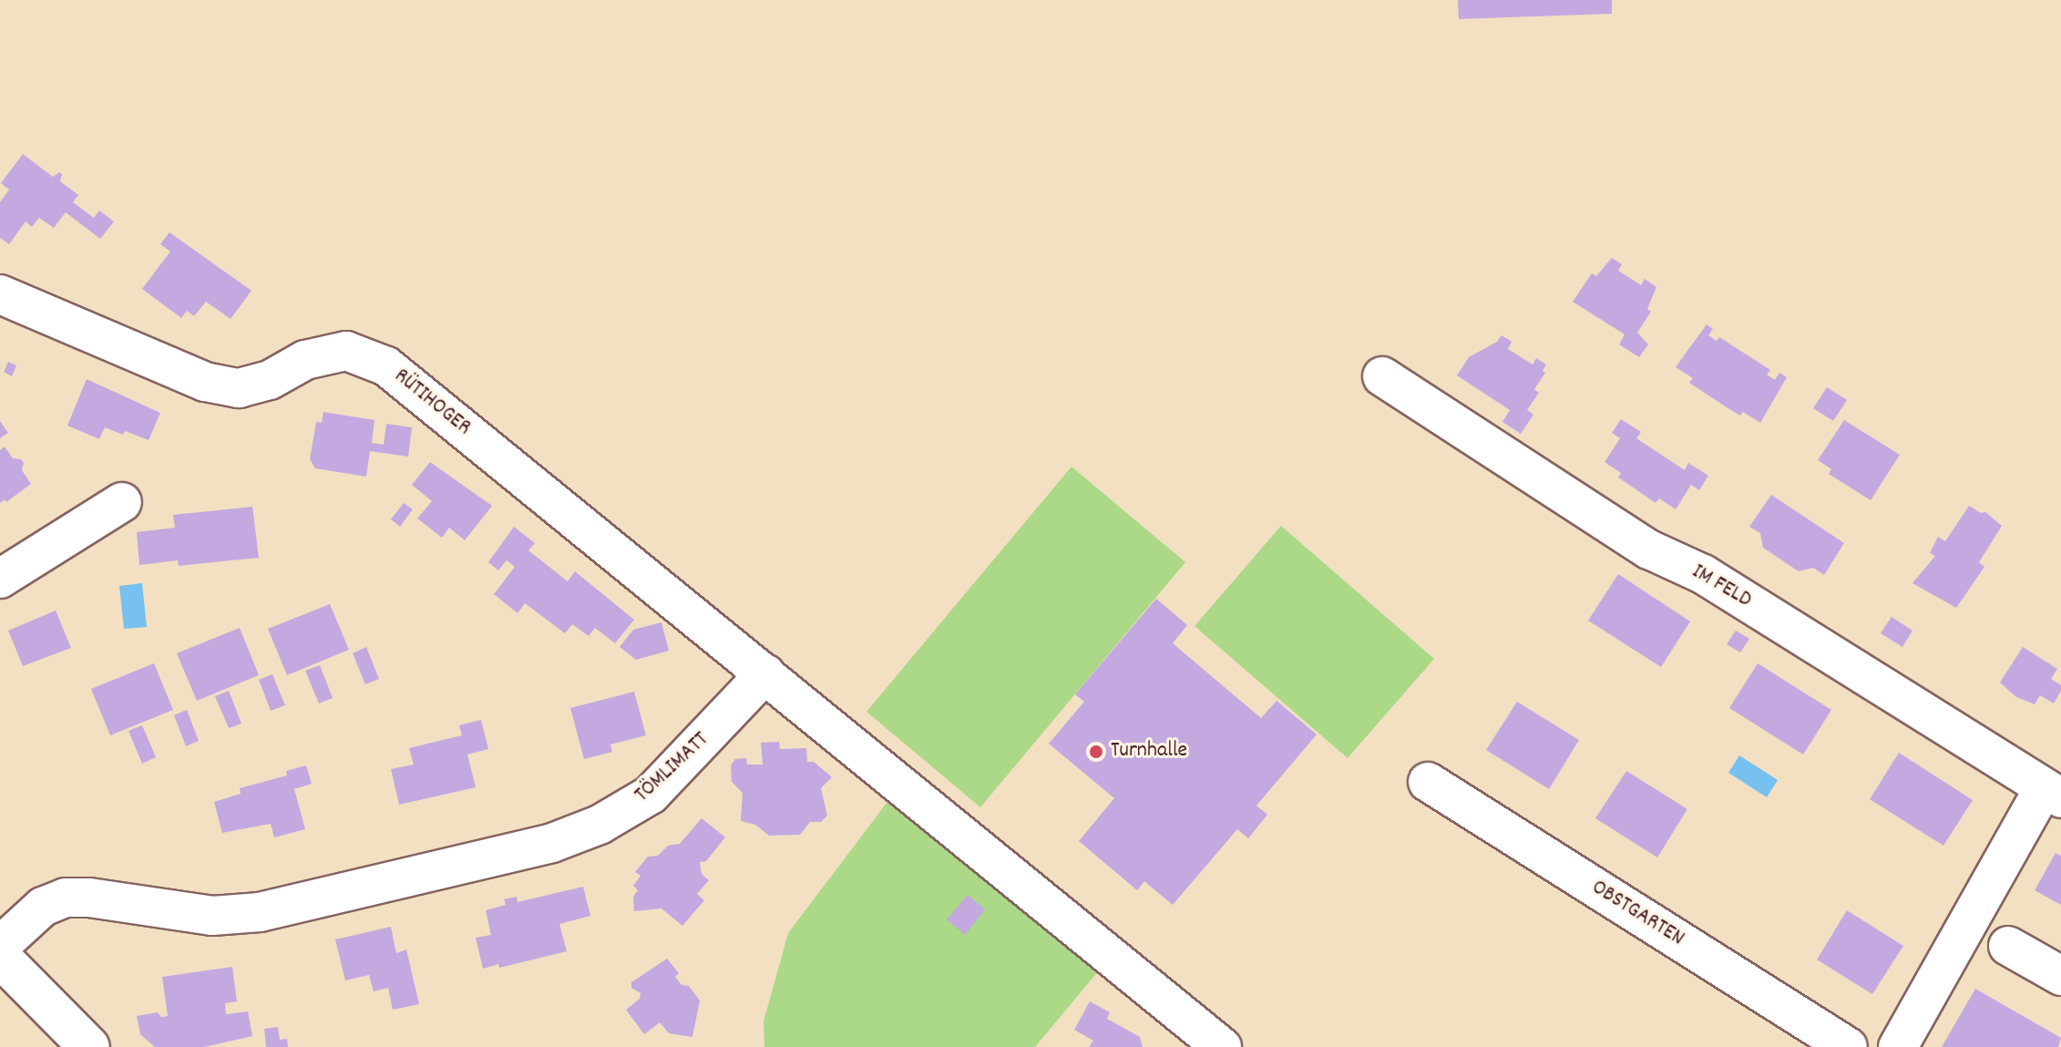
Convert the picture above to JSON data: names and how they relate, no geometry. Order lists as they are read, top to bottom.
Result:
{
  "streets": {
    "street": [
      "RÜTIHOGER",
      "IM FELD",
      "TÖMLIMATT",
      "OBSTGARTEN"
    ]
  },
  "crossings": [
    ["RÜTIHOGER", "TÖMLIMATT"]
  ],
  "places": ["Turnhalle"]
}
